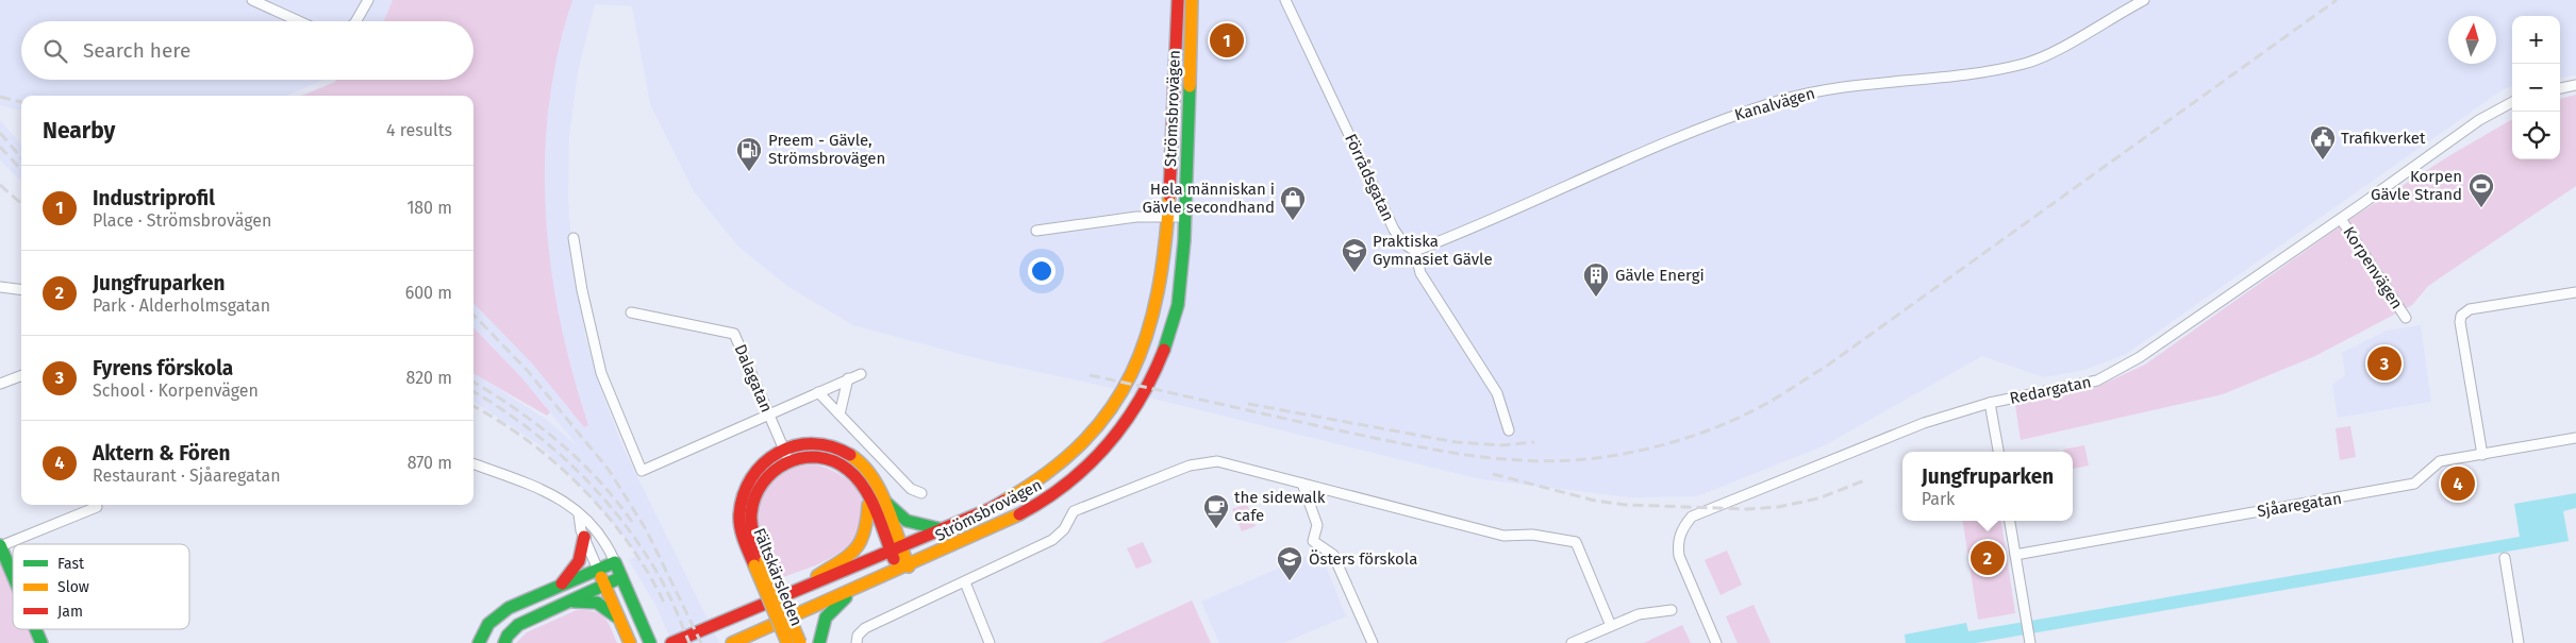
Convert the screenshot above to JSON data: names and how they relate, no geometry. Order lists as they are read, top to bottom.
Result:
{
  "streets": {
    "main road": ["Strömsbrovägen", "Fältskärsleden"],
    "street": [
      "Kanalvägen",
      "Förrådsgatan",
      "Korpenvägen",
      "Dalagatan",
      "Redargatan",
      "Sjåaregatan"
    ]
  },
  "crossings": [
    ["Kanalvägen", "Förrådsgatan"],
    ["Strömsbrovägen", "Fältskärsleden"],
    ["Korpenvägen", "Redargatan"],
    ["Dalagatan", "Fältskärsleden"]
  ],
  "places": {
    "public building": ["Trafikverket"],
    "fuel station": ["Preem - Gävle, Strömsbrovägen"],
    "sports": ["Korpen Gävle Strand"],
    "shop": ["Hela människan i Gävle secondhand"],
    "school or university": ["Praktiska Gymnasiet Gävle", "Östers förskola"],
    "building": ["Gävle Energi"],
    "cafe": ["the sidewalk cafe"]
  },
  "legend": ["Fast", "Slow", "Jam"],
  "north": "top",
  "page": {
    "map_buttons": ["+", "−"],
    "pins": [
      "1",
      "3",
      "4",
      "2"
    ],
    "search": "Search here",
    "heading": ["Nearby", "4 results"],
    "list": [
      {
        "mark": "1",
        "name": "Industriprofil",
        "note": "Place · Strömsbrovägen",
        "value": "180 m"
      },
      {
        "mark": "2",
        "name": "Jungfruparken",
        "note": "Park · Alderholmsgatan",
        "value": "600 m"
      },
      {
        "mark": "3",
        "name": "Fyrens förskola",
        "note": "School · Korpenvägen",
        "value": "820 m"
      },
      {
        "mark": "4",
        "name": "Aktern & Fören",
        "note": "Restaurant · Sjåaregatan",
        "value": "870 m"
      }
    ],
    "popup": ["Jungfruparken", "Park"]
  }
}
